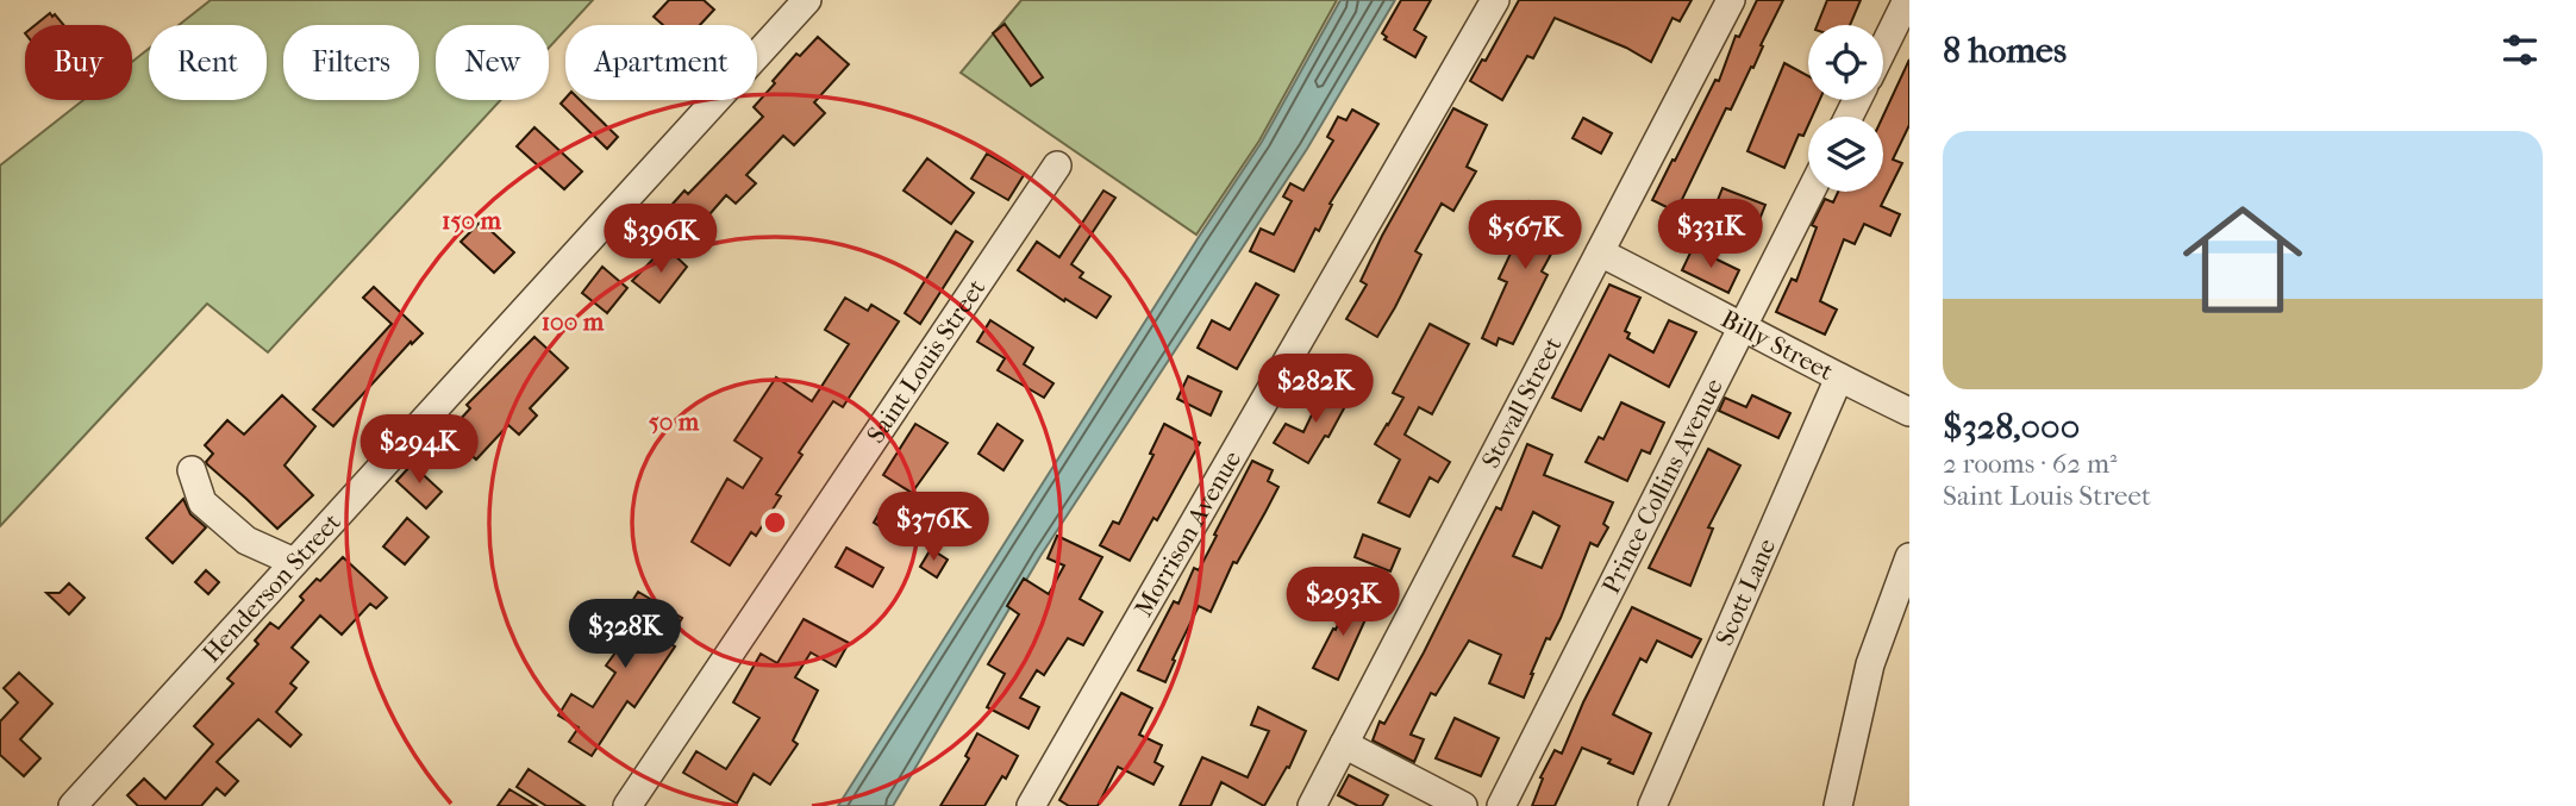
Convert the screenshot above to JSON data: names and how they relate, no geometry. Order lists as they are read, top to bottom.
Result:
{
  "streets": {
    "street": [
      "Billy Street",
      "Saint Louis Street",
      "Stovall Street",
      "Prince Collins Avenue",
      "Morrison Avenue",
      "Henderson Street",
      "Scott Lane"
    ]
  },
  "crossings": [
    ["Billy Street", "Stovall Street"],
    ["Billy Street", "Prince Collins Avenue"],
    ["Billy Street", "Scott Lane"]
  ],
  "page": {
    "heading": "8 homes",
    "chip": [
      "Buy",
      "Rent",
      "Filters",
      "New",
      "Apartment"
    ],
    "list": [
      {
        "name": "$328,000",
        "note": "2 rooms · 62 m² · Saint Louis Street"
      }
    ],
    "price": [
      "$331K",
      "$567K",
      "$396K",
      "$282K",
      "$294K",
      "$376K",
      "$293K",
      "$328K"
    ]
  },
  "rings": ["150 m", "100 m", "50 m"]
}
